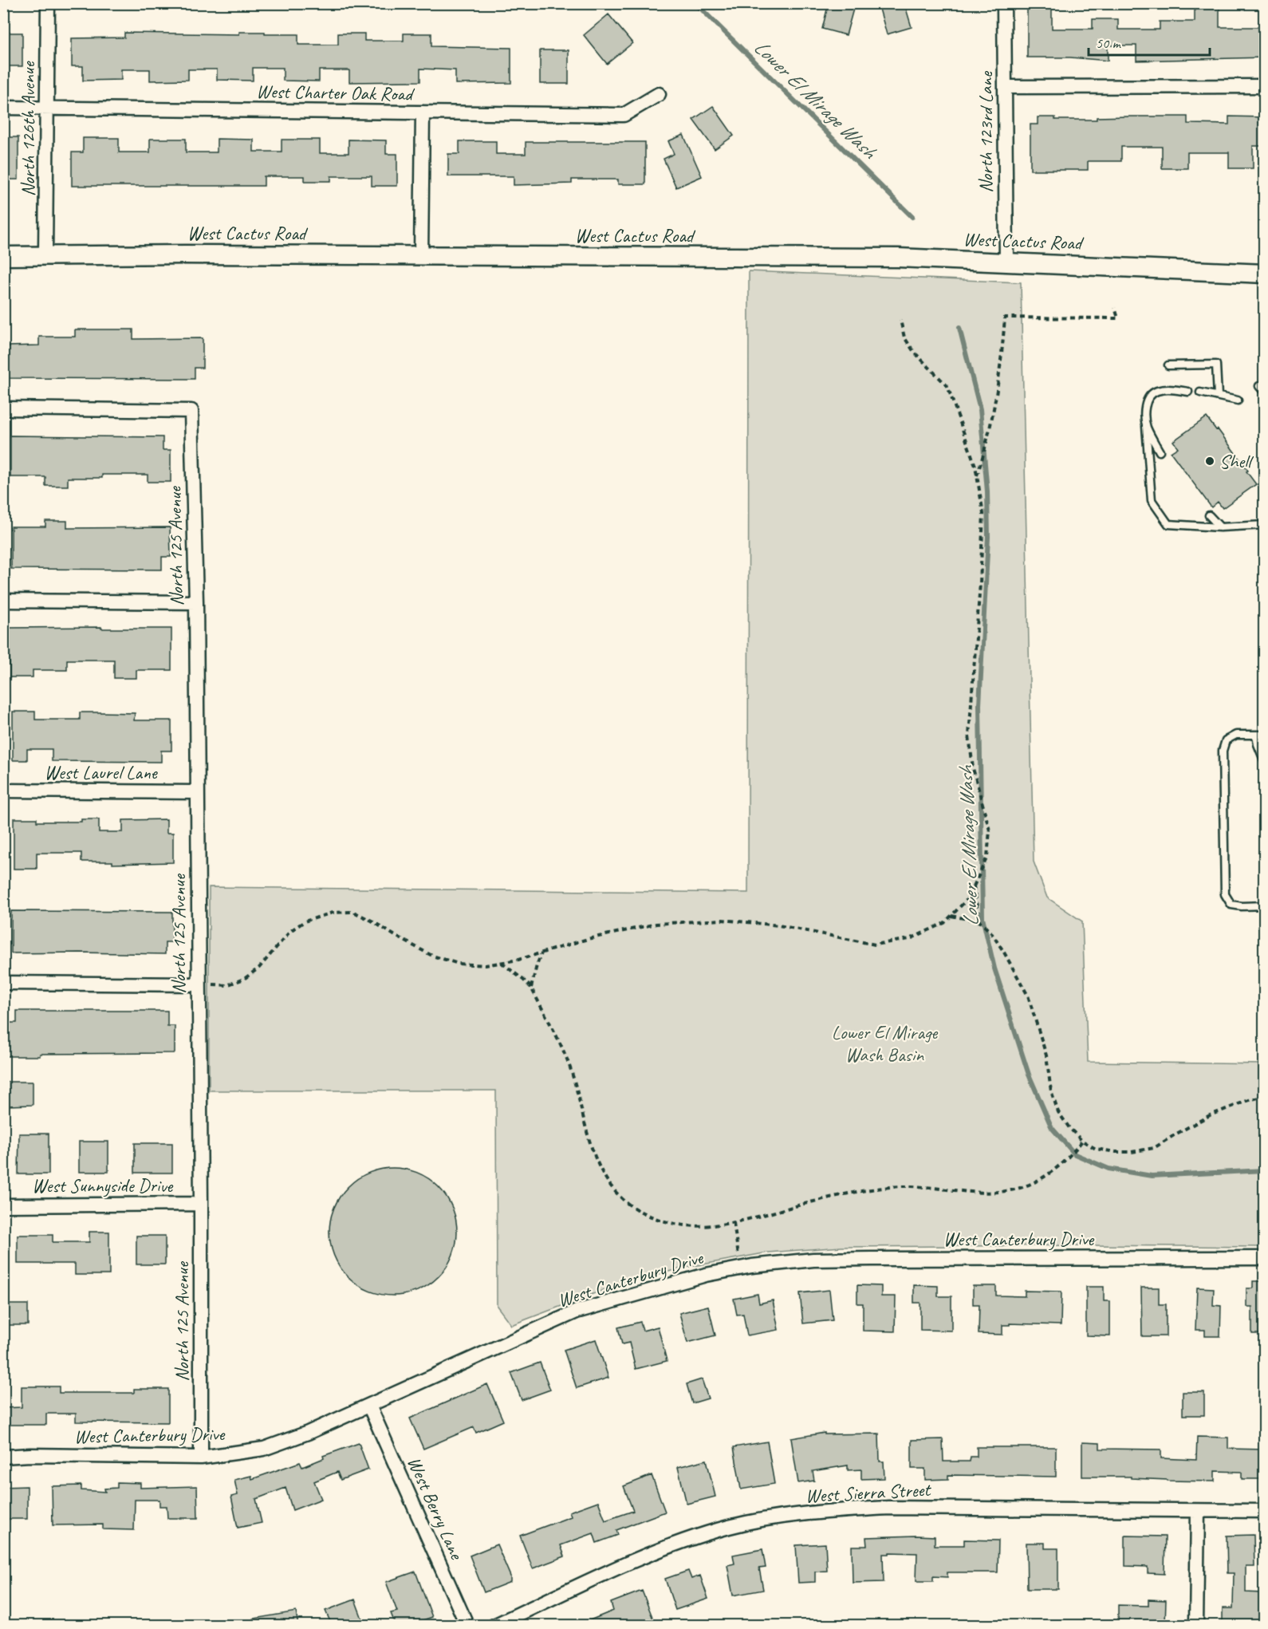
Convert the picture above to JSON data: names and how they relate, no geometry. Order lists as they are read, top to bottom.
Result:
{
  "streets": {
    "main road": ["West Cactus Road"],
    "street": [
      "West Charter Oak Road",
      "North 126th Avenue",
      "North 123rd Lane",
      "North 125 Avenue",
      "West Laurel Lane",
      "West Sunnyside Drive",
      "West Canterbury Drive",
      "West Sierra Street",
      "West Berry Lane"
    ]
  },
  "crossings": [
    ["West Charter Oak Road", "North 126th Avenue"],
    ["North 126th Avenue", "West Cactus Road"],
    ["North 123rd Lane", "West Cactus Road"],
    ["North 125 Avenue", "West Laurel Lane"],
    ["North 125 Avenue", "West Sunnyside Drive"],
    ["North 125 Avenue", "West Canterbury Drive"],
    ["West Canterbury Drive", "West Berry Lane"]
  ],
  "water": ["Lower El Mirage Wash"],
  "parks": ["Lower El Mirage Wash Basin"],
  "places": ["Shell"],
  "scale_bar": "50 m"
}
